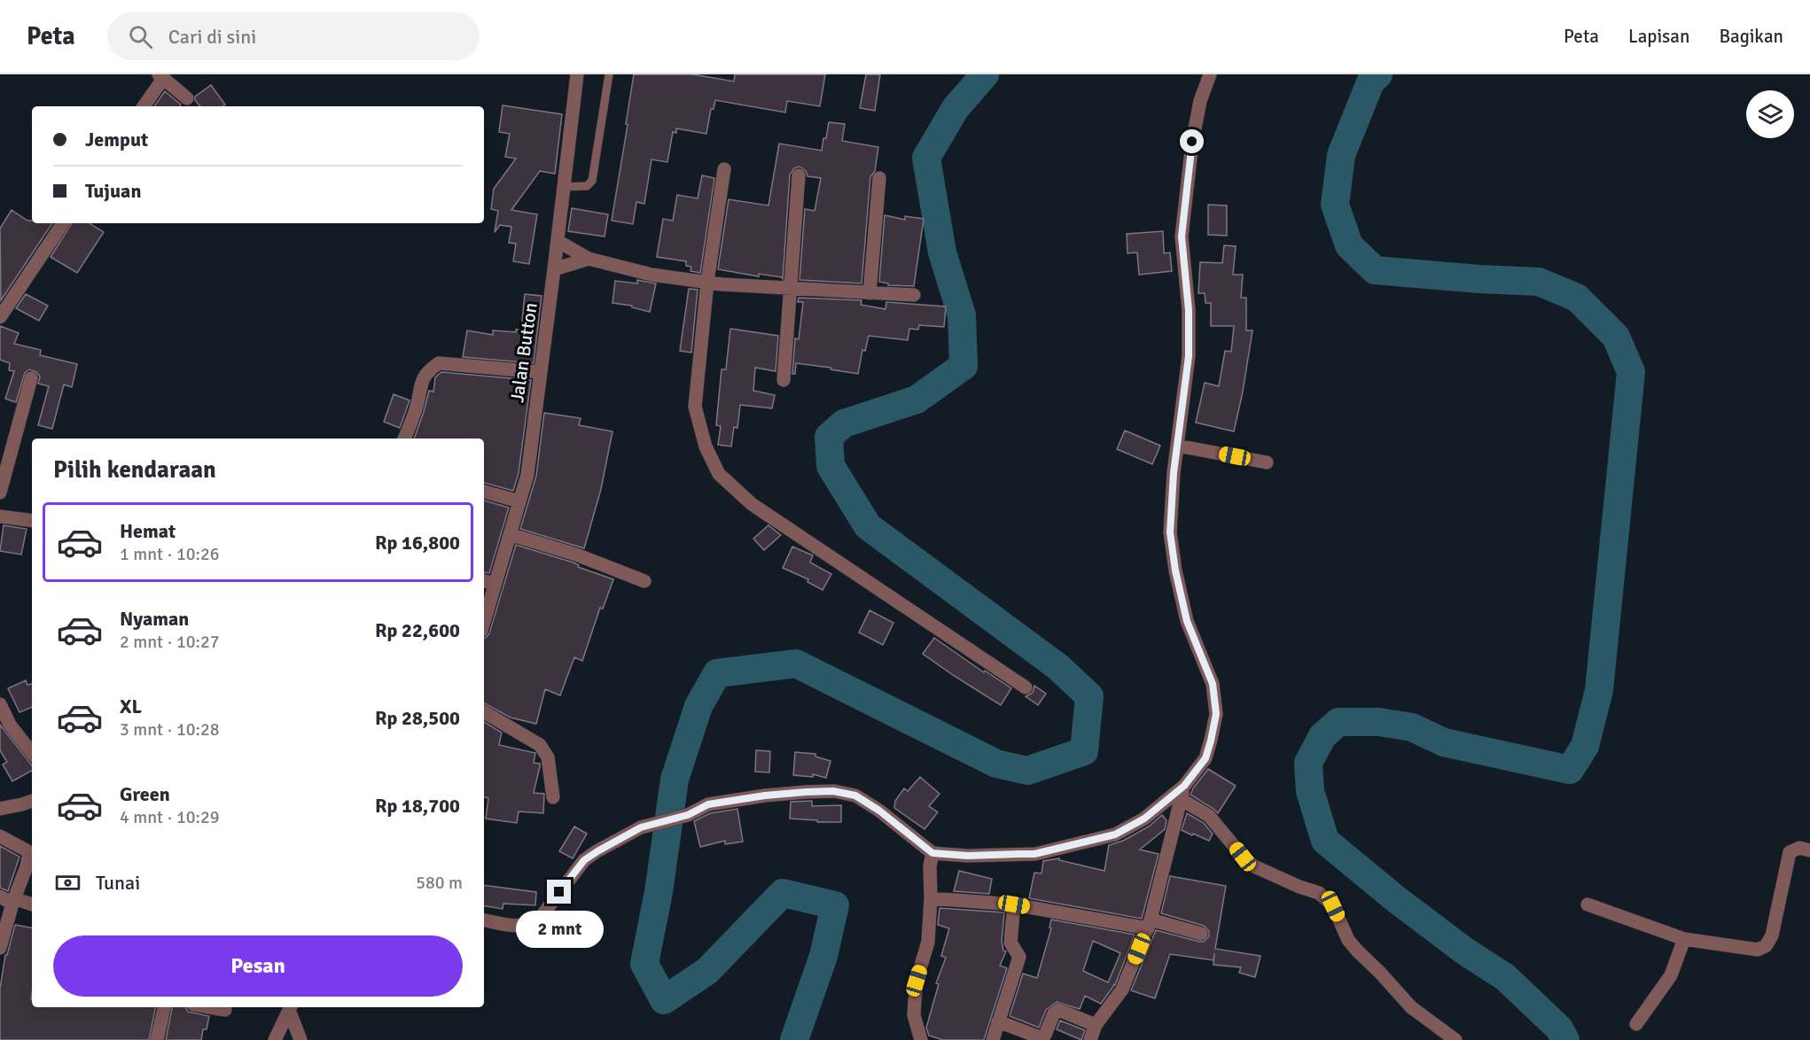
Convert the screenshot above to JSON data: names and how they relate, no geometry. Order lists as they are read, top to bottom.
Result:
{
  "streets": {
    "street": ["Jalan Button"]
  },
  "page": {
    "header": "Peta",
    "search": "Cari di sini",
    "nav": ["Peta", "Lapisan", "Bagikan"],
    "banner": ["Jemput", "Tujuan"],
    "heading": "Pilih kendaraan",
    "list": [
      {
        "name": "Hemat",
        "note": "1 mnt · 10:26",
        "value": "Rp 16,800"
      },
      {
        "name": "Nyaman",
        "note": "2 mnt · 10:27",
        "value": "Rp 22,600"
      },
      {
        "name": "XL",
        "note": "3 mnt · 10:28",
        "value": "Rp 28,500"
      },
      {
        "name": "Green",
        "note": "4 mnt · 10:29",
        "value": "Rp 18,700"
      }
    ],
    "pay": ["Tunai", "580 m"],
    "bubble": "2 mnt",
    "buttons": "Pesan"
  }
}
